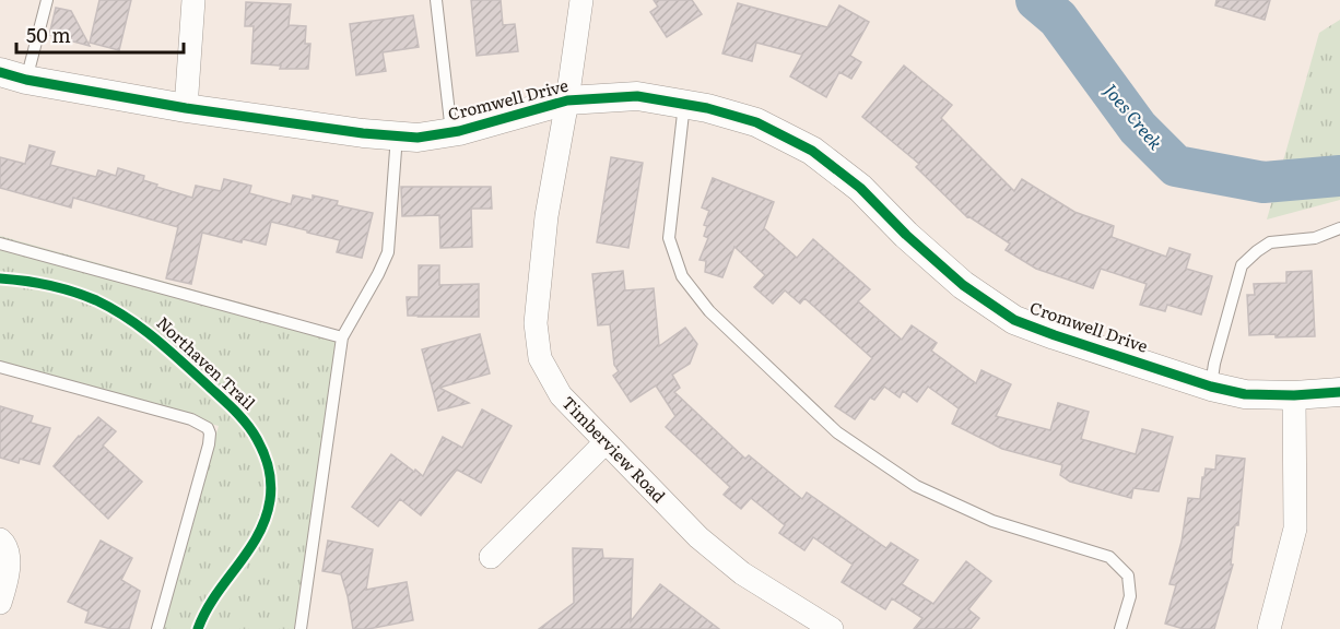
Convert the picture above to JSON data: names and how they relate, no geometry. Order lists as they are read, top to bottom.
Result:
{
  "streets": {
    "street": ["Cromwell Drive", "Timberview Road"],
    "cycle path": ["Northaven Trail"]
  },
  "crossings": [
    ["Cromwell Drive", "Timberview Road"]
  ],
  "water": ["Joes Creek"],
  "scale_bar": "50 m"
}
